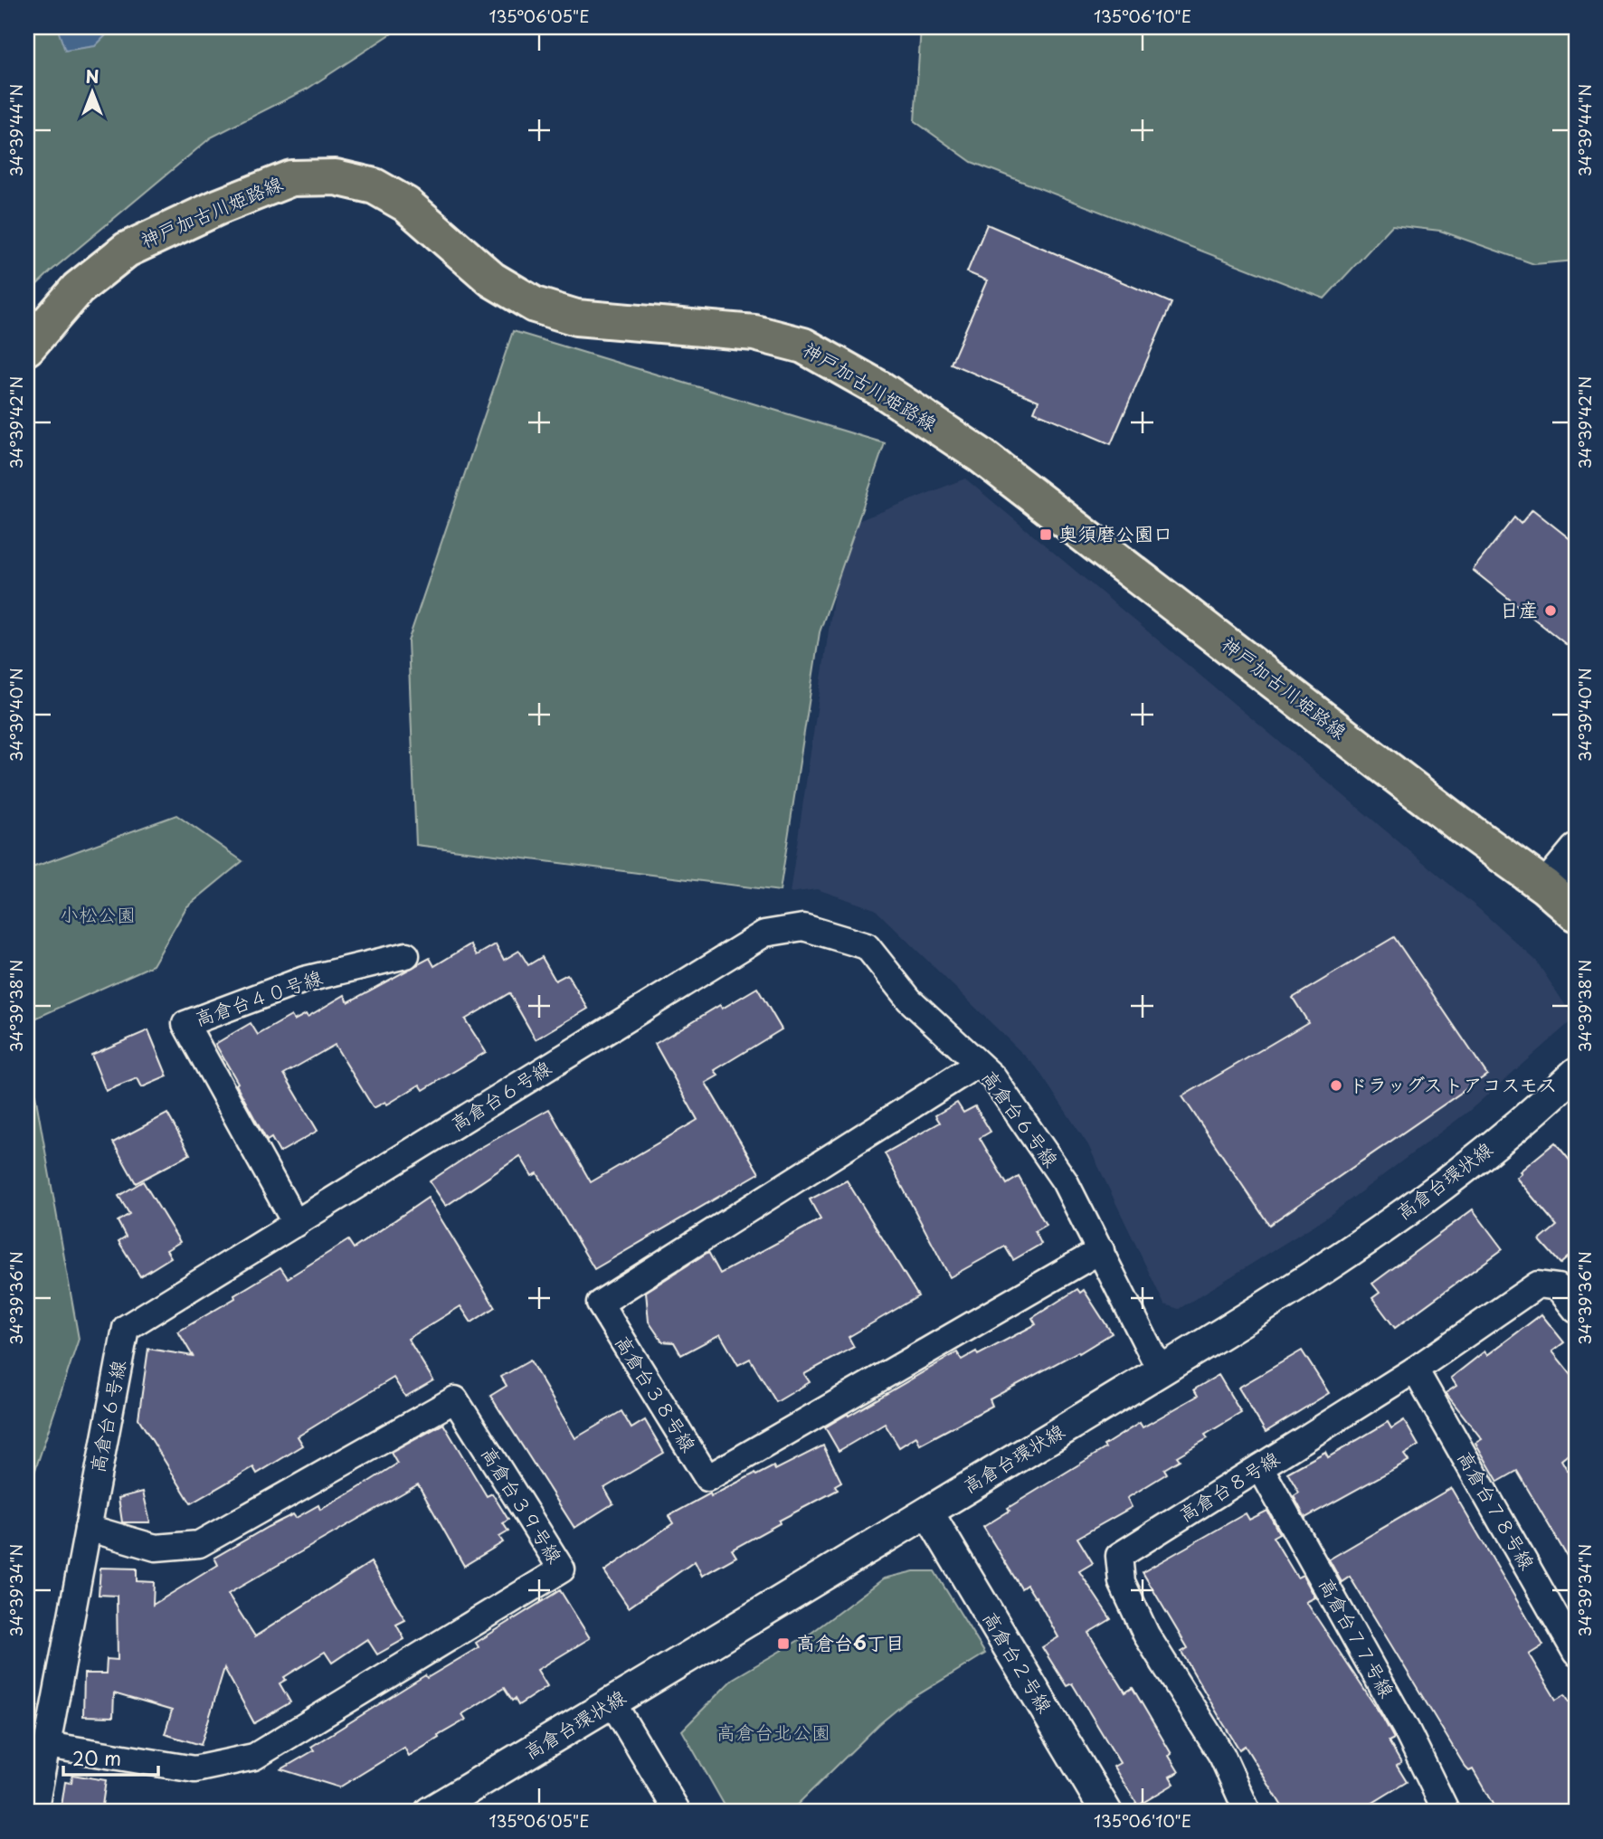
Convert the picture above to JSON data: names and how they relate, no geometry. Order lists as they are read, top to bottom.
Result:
{
  "streets": {
    "main road": ["神戸加古川姫路線"],
    "street": [
      "高倉台４０号線",
      "高倉台６号線",
      "高倉台環状線",
      "高倉台３８号線",
      "高倉台８号線",
      "高倉台３９号線",
      "高倉台７８号線",
      "高倉台７７号線",
      "高倉台２号線"
    ]
  },
  "crossings": [
    ["高倉台４０号線", "高倉台６号線"],
    ["高倉台６号線", "高倉台環状線"],
    ["高倉台６号線", "高倉台３８号線"],
    ["高倉台６号線", "高倉台３９号線"],
    ["高倉台環状線", "高倉台２号線"],
    ["高倉台８号線", "高倉台７８号線"],
    ["高倉台８号線", "高倉台７７号線"]
  ],
  "parks": ["小松公園", "高倉台北公園"],
  "places": {
    "transit": ["奥須磨公園口", "高倉台6丁目"],
    "other": ["日産", "ドラッグストアコスモス"]
  },
  "scale_bar": "20 m",
  "north": "top",
  "coordinates": [
    "135°06'05\"E",
    "135°06'10\"E",
    "34°39'44\"N",
    "34°39'42\"N",
    "34°39'40\"N",
    "34°39'38\"N",
    "34°39'36\"N",
    "34°39'34\"N"
  ]
}
